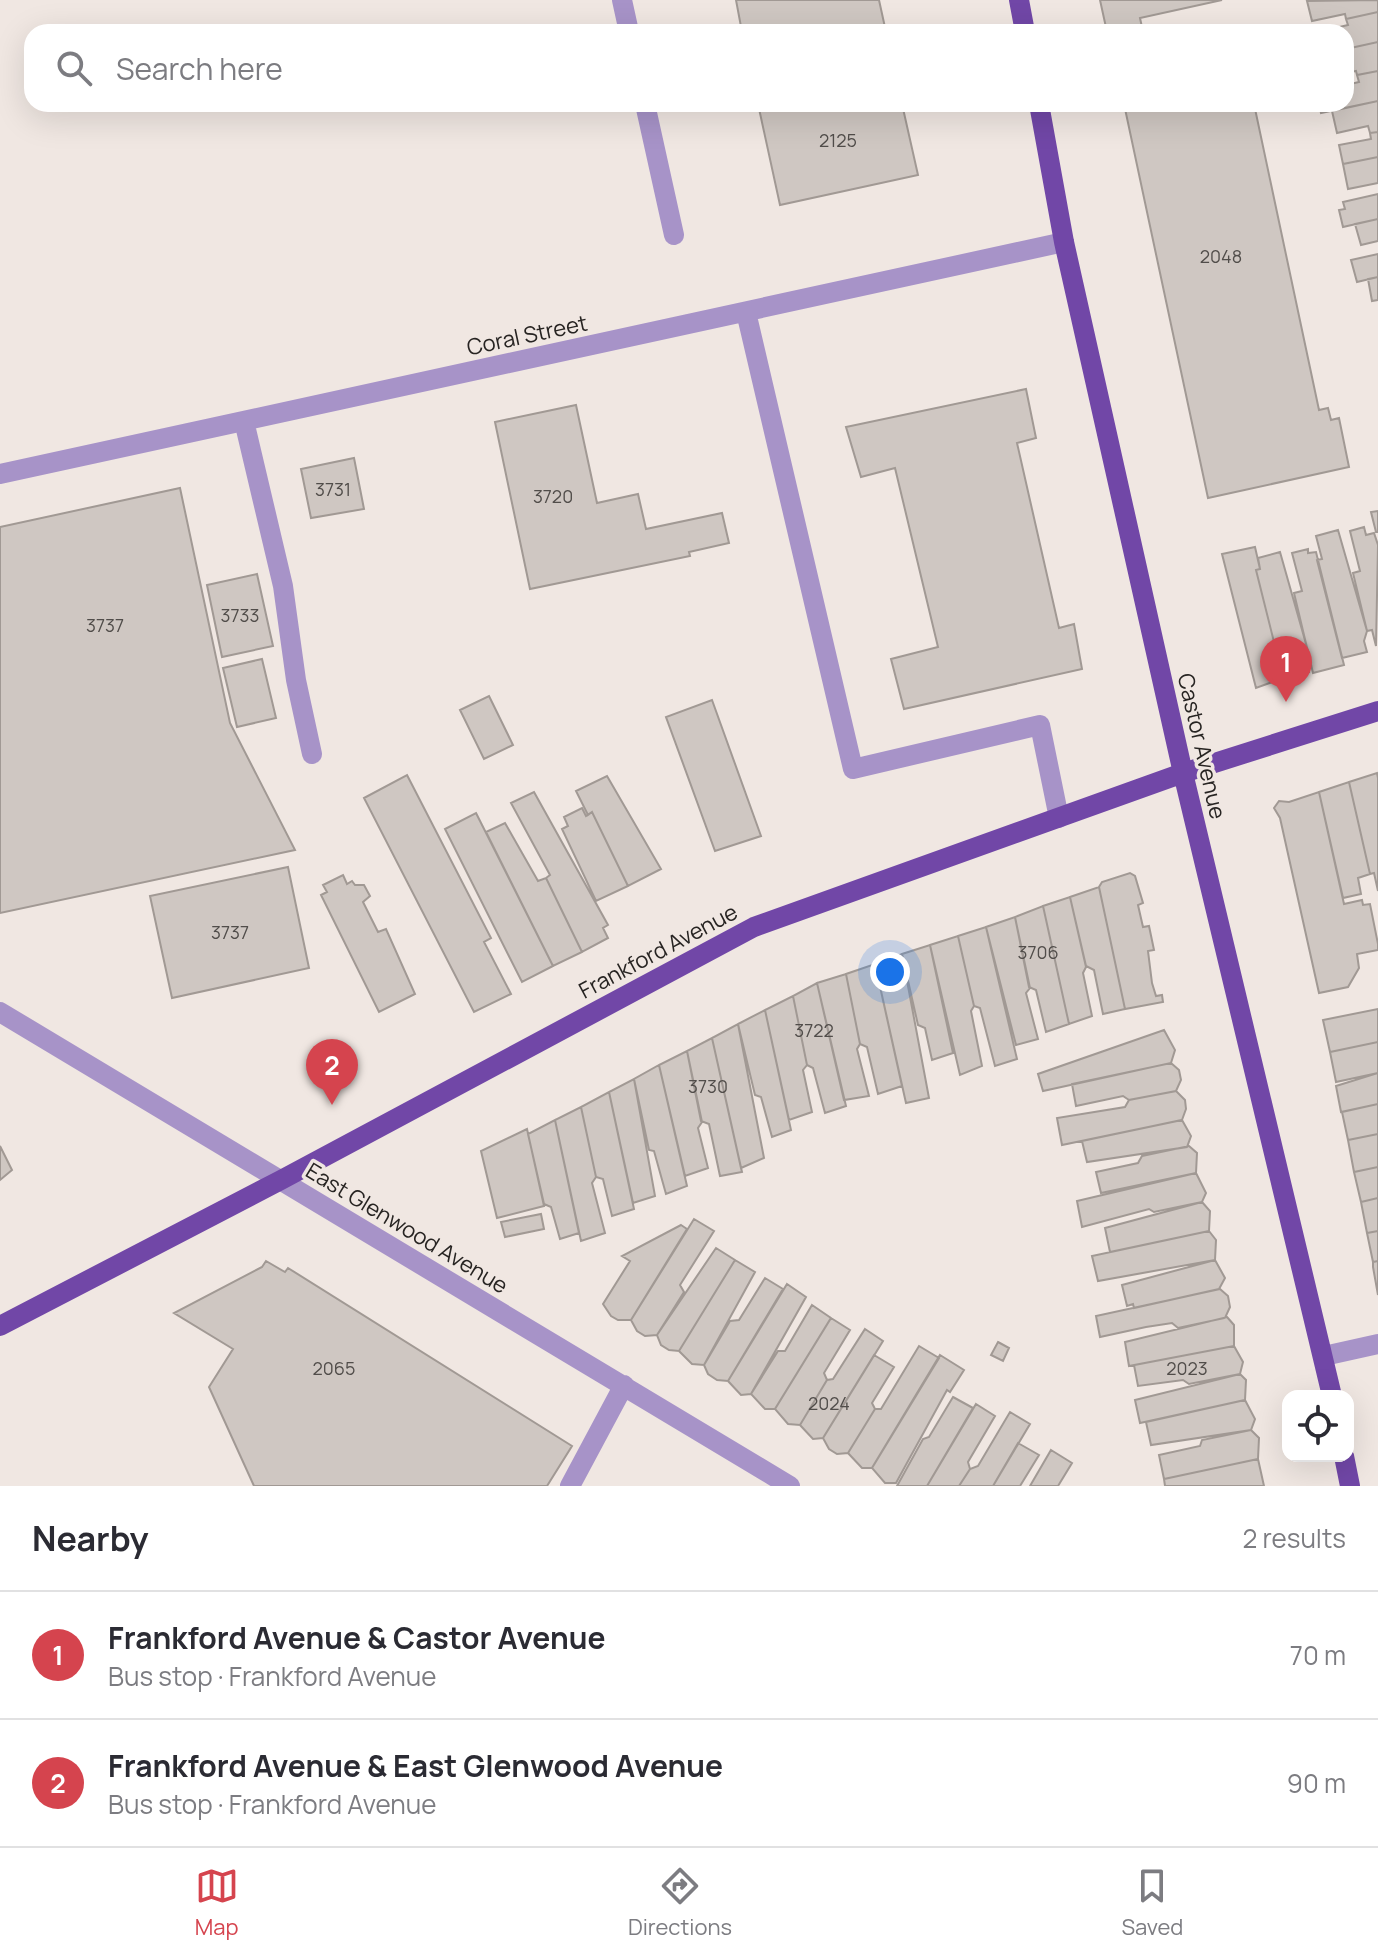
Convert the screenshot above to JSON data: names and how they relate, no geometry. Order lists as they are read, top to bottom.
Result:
{
  "streets": {
    "main road": ["Castor Avenue", "Frankford Avenue"],
    "street": ["Coral Street", "East Glenwood Avenue"]
  },
  "crossings": [
    ["Coral Street", "Castor Avenue"],
    ["Castor Avenue", "Frankford Avenue"],
    ["Frankford Avenue", "East Glenwood Avenue"]
  ],
  "house_numbers": [
    "2125",
    "2048",
    "3731",
    "3720",
    "3733",
    "3737",
    "3737",
    "3706",
    "3722",
    "3730",
    "2065",
    "2023",
    "2024"
  ],
  "page": {
    "search": "Search here",
    "pins": ["1", "2"],
    "heading": ["Nearby", "2 results"],
    "list": [
      {
        "mark": "1",
        "name": "Frankford Avenue & Castor Avenue",
        "note": "Bus stop · Frankford Avenue",
        "value": "70 m"
      },
      {
        "mark": "2",
        "name": "Frankford Avenue & East Glenwood Avenue",
        "note": "Bus stop · Frankford Avenue",
        "value": "90 m"
      }
    ],
    "nav": ["Map", "Directions", "Saved"]
  }
}
